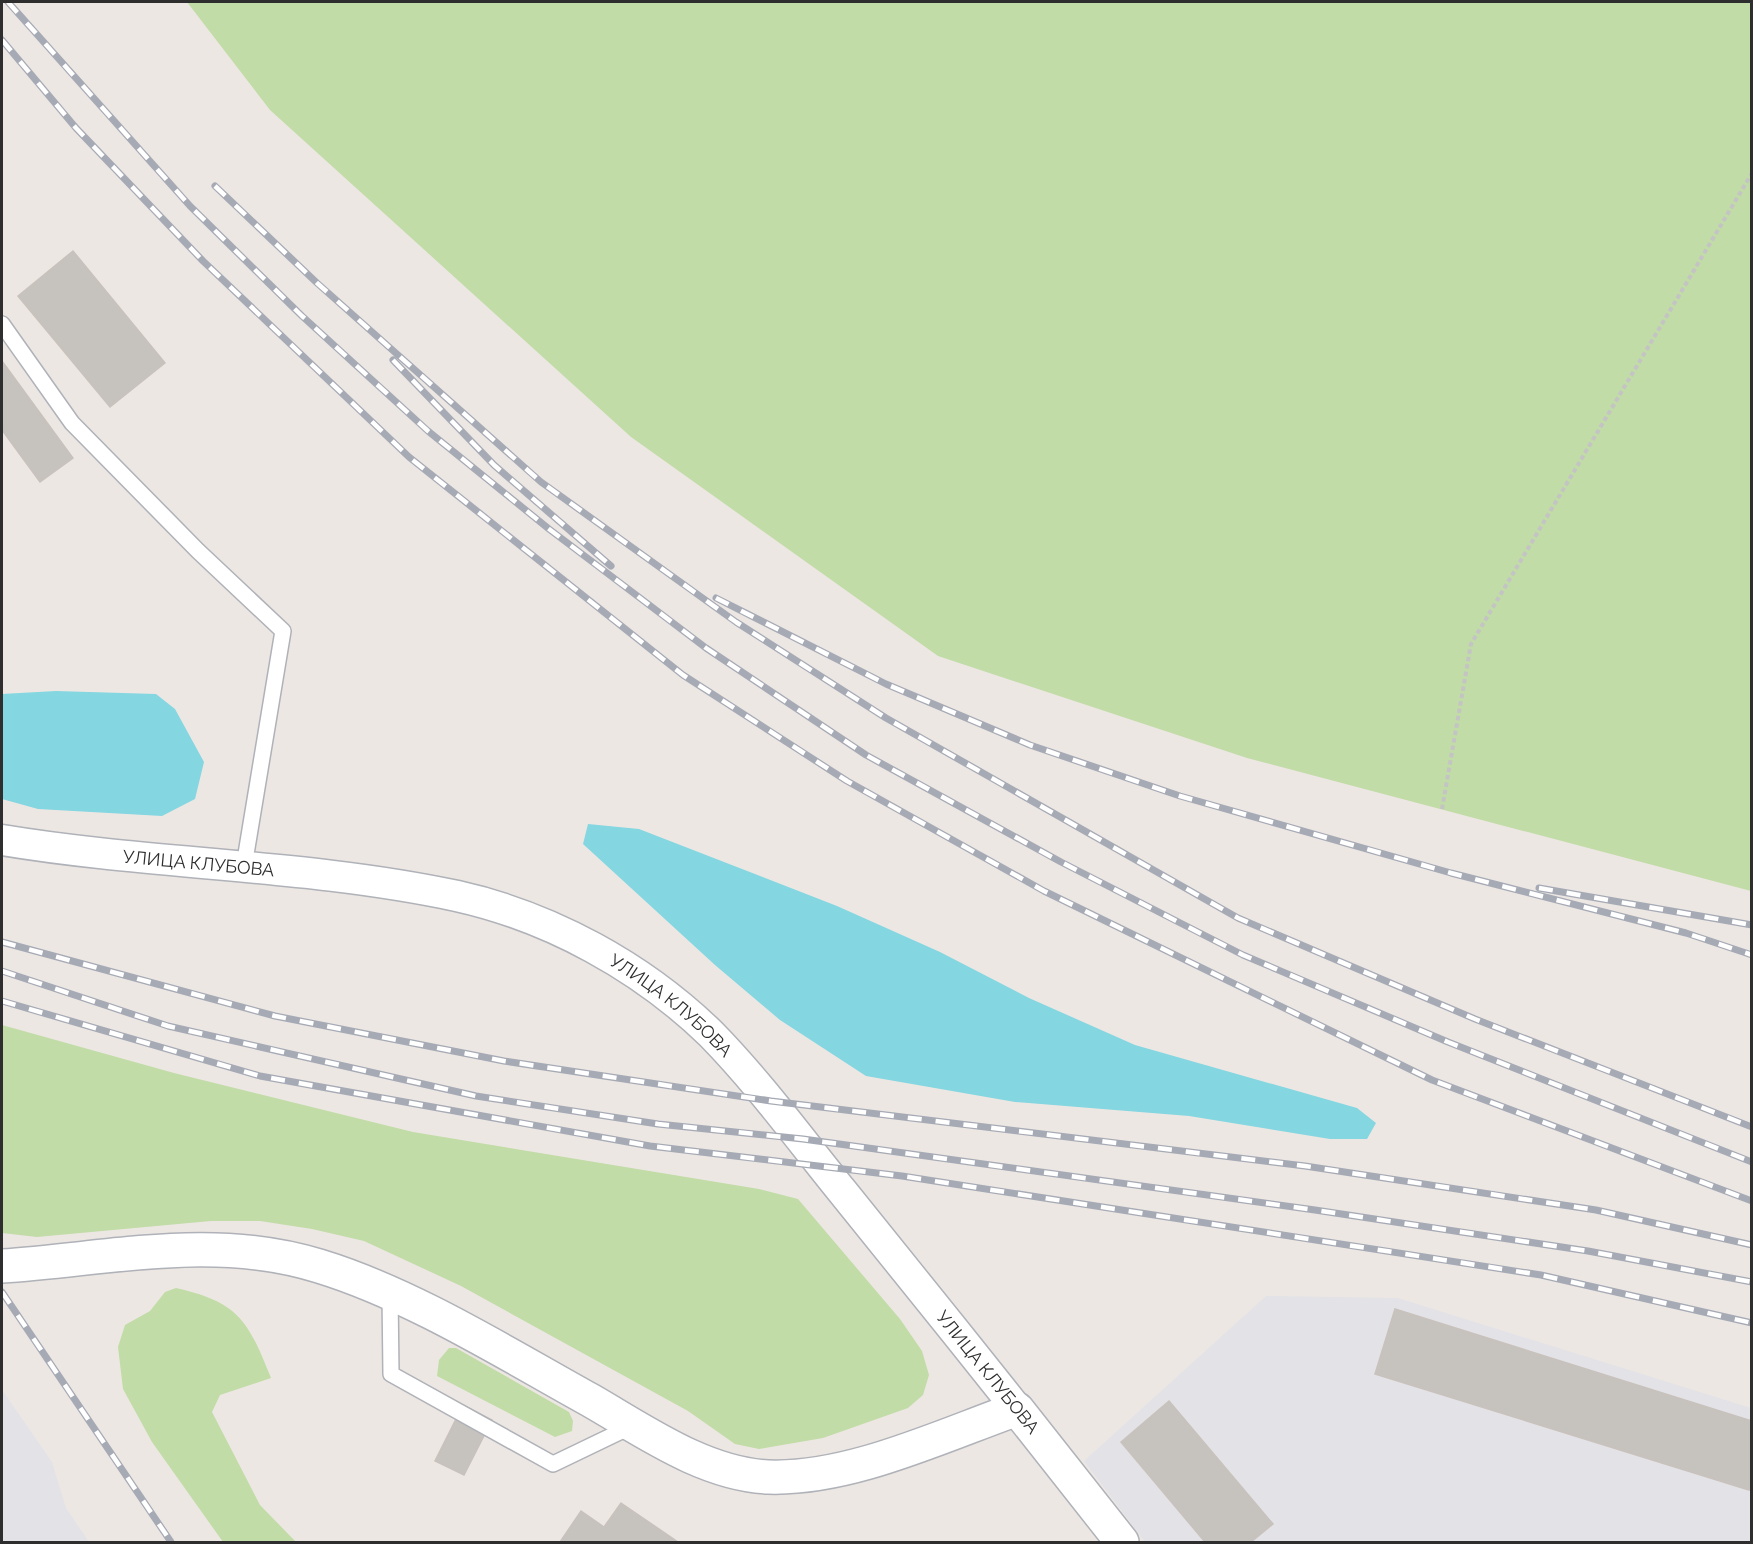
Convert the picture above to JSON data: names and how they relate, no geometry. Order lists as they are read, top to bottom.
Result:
{
  "streets": {
    "main road": ["УЛИЦА КЛУБОВА"]
  }
}
